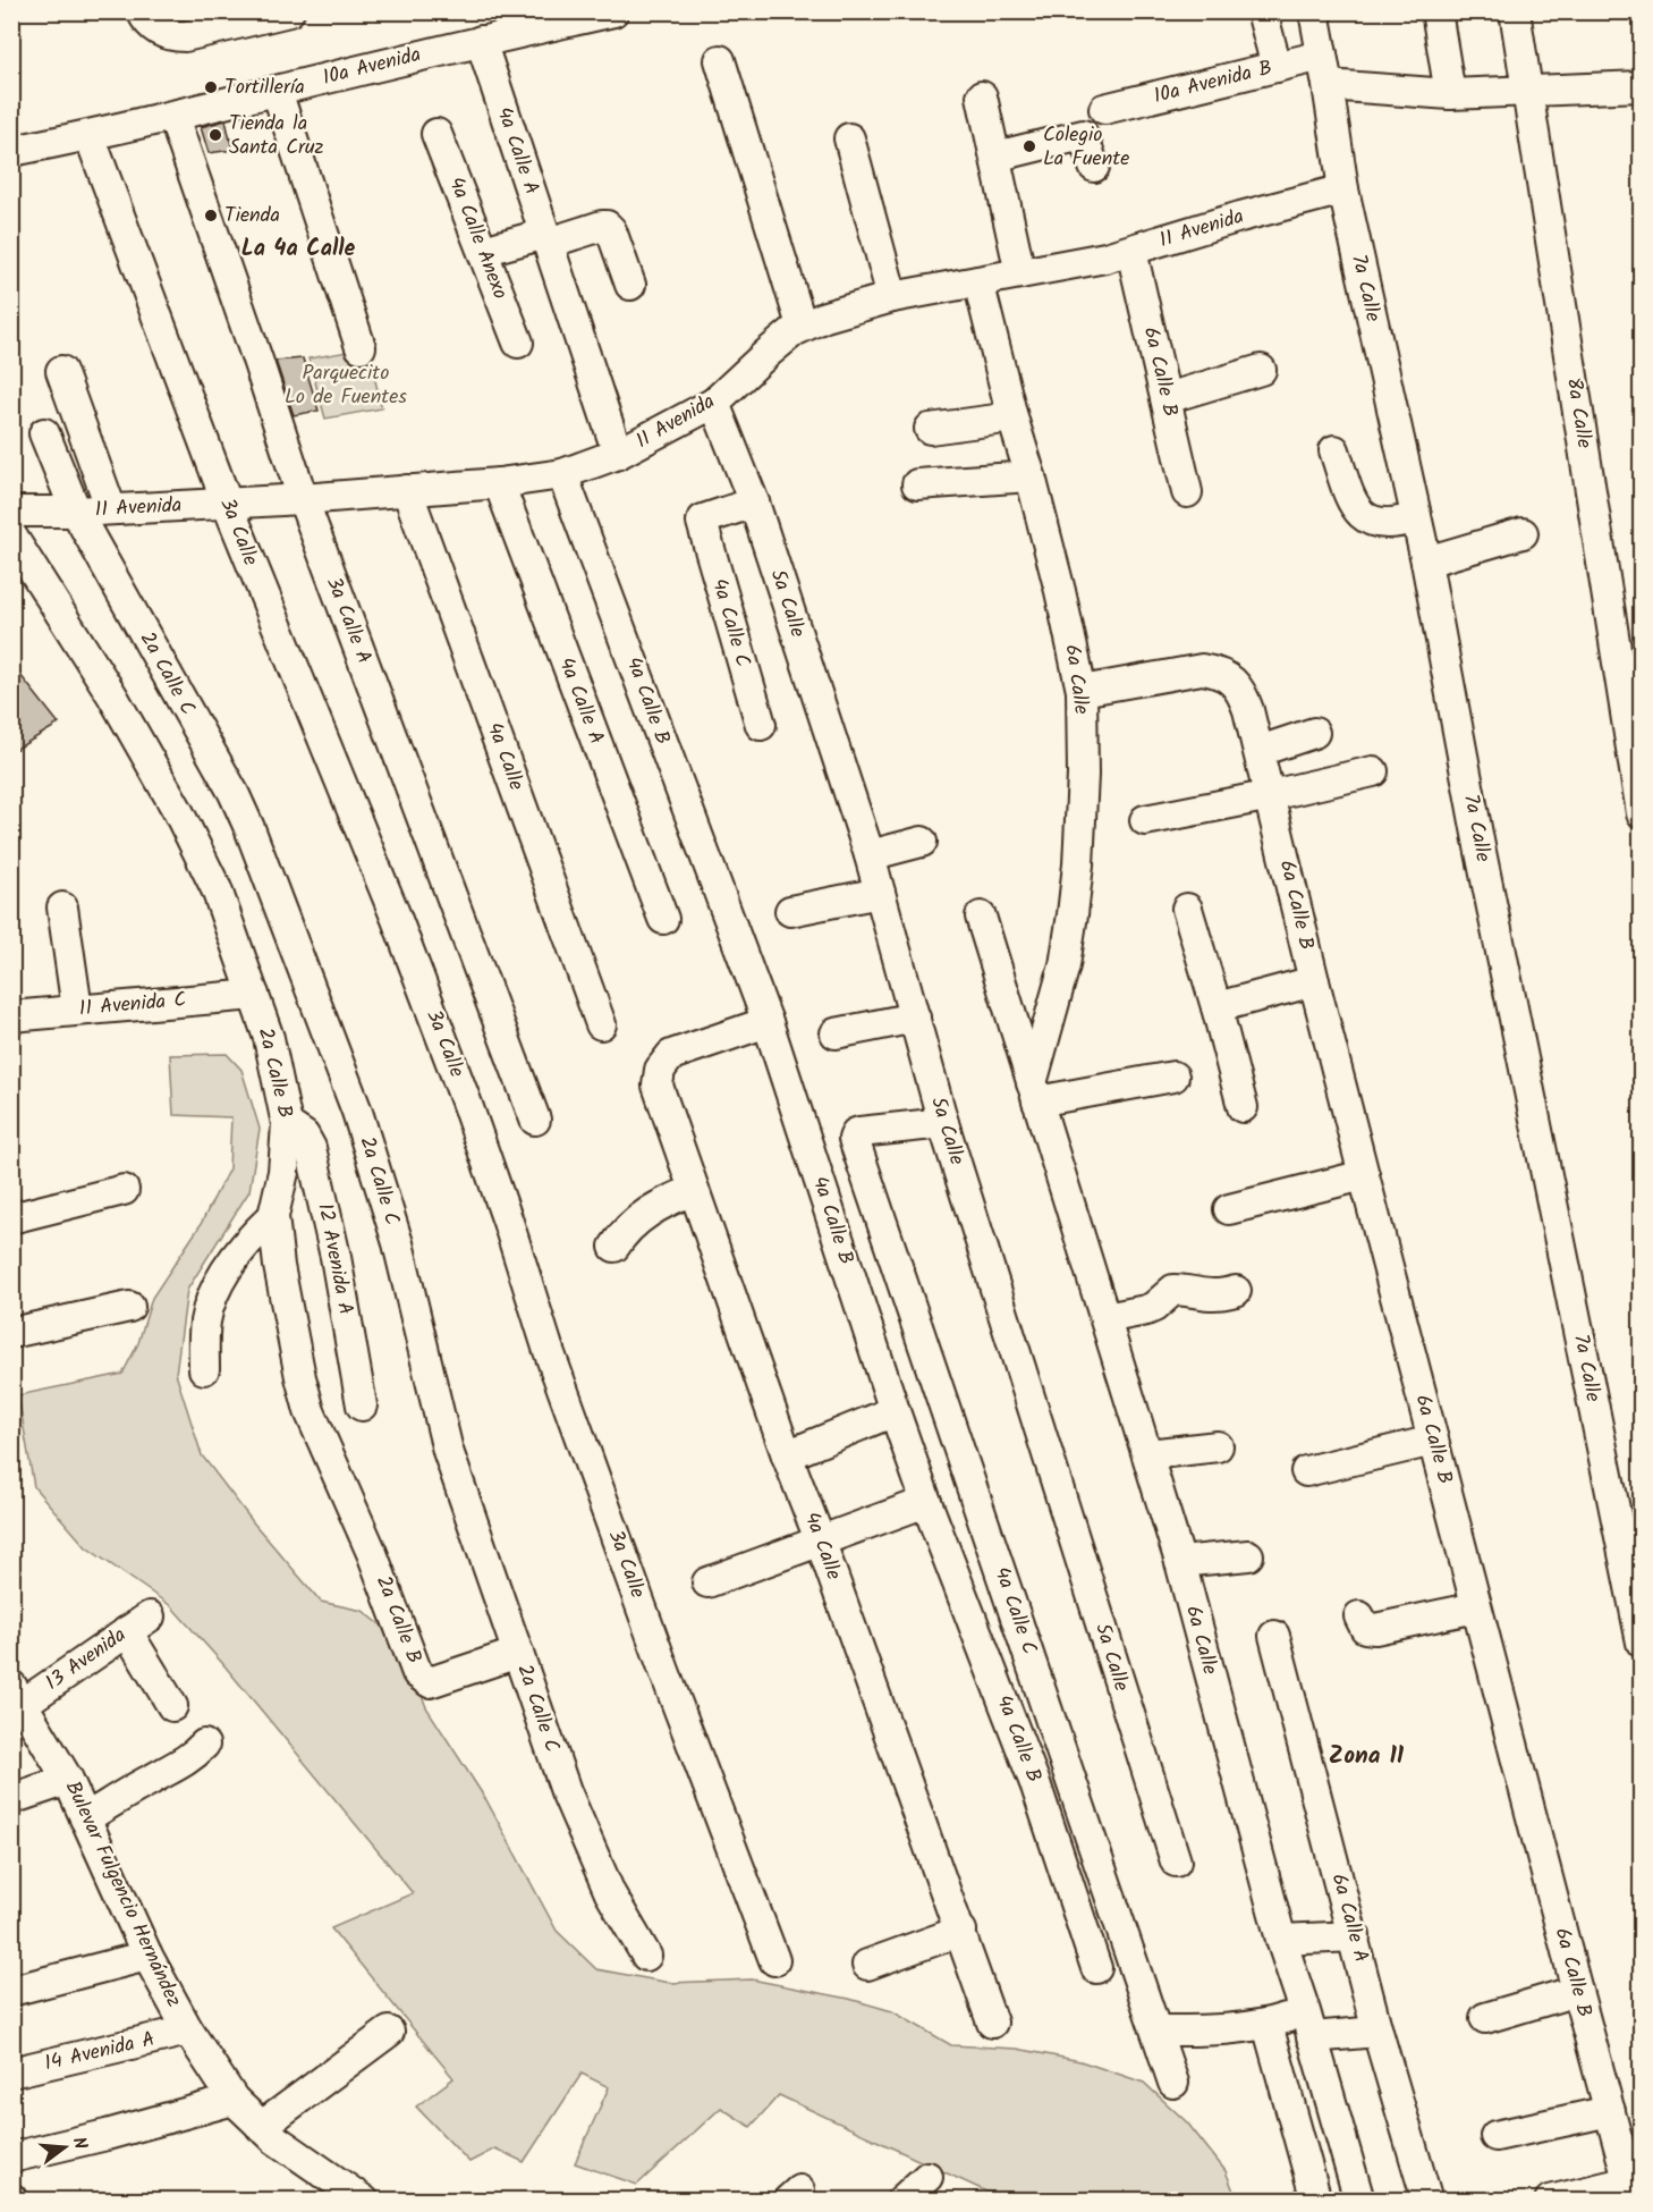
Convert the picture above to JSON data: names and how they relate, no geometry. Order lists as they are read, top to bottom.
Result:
{
  "streets": {
    "street": [
      "10a Avenida",
      "10a Avenida B",
      "4a Calle A",
      "11 Avenida",
      "4a Calle Anexo",
      "7a Calle",
      "6a Calle B",
      "8a Calle",
      "3a Calle",
      "5a Calle",
      "3a Calle A",
      "4a Calle C",
      "2a Calle C",
      "6a Calle",
      "4a Calle B",
      "4a Calle",
      "11 Avenida C",
      "2a Calle B",
      "12 Avenida A",
      "13 Avenida",
      "Bulevar Fulgencio Hernández",
      "6a Calle A",
      "14 Avenida A"
    ]
  },
  "crossings": [
    ["10a Avenida", "4a Calle A"],
    ["10a Avenida", "3a Calle"],
    ["10a Avenida", "3a Calle A"],
    ["10a Avenida B", "7a Calle"],
    ["4a Calle A", "11 Avenida"],
    ["11 Avenida", "7a Calle"],
    ["11 Avenida", "6a Calle B"],
    ["11 Avenida", "3a Calle"],
    ["11 Avenida", "5a Calle"],
    ["11 Avenida", "3a Calle A"],
    ["11 Avenida", "2a Calle C"],
    ["11 Avenida", "6a Calle"],
    ["11 Avenida", "4a Calle B"],
    ["11 Avenida", "4a Calle"],
    ["6a Calle B", "6a Calle"],
    ["5a Calle", "4a Calle C"],
    ["2a Calle C", "2a Calle B"],
    ["4a Calle B", "4a Calle"],
    ["11 Avenida C", "2a Calle B"],
    ["2a Calle B", "12 Avenida A"],
    ["13 Avenida", "Bulevar Fulgencio Hernández"],
    ["Bulevar Fulgencio Hernández", "14 Avenida A"]
  ],
  "districts": ["La 4a Calle", "Zona 11"],
  "parks": ["Parquecito Lo de Fuentes"],
  "places": [
    "Tortillería",
    "Tienda la Santa Cruz",
    "Colegio La Fuente",
    "Tienda"
  ],
  "north": "right"
}
